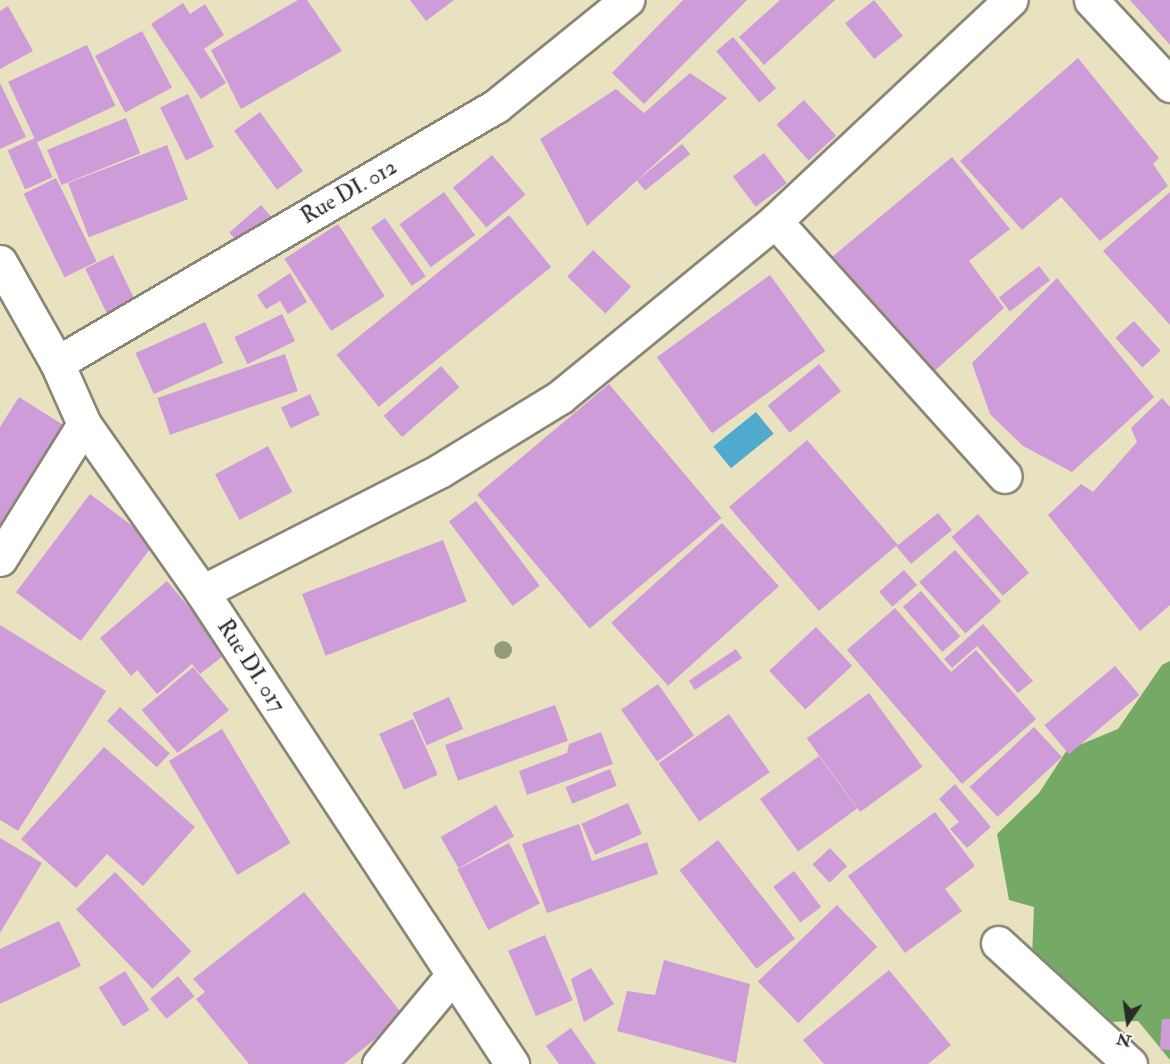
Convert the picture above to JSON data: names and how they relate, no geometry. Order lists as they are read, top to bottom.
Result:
{
  "streets": {
    "street": ["Rue DI. 012", "Rue DI. 017"]
  },
  "crossings": [
    ["Rue DI. 012", "Rue DI. 017"]
  ],
  "north": "bottom"
}
